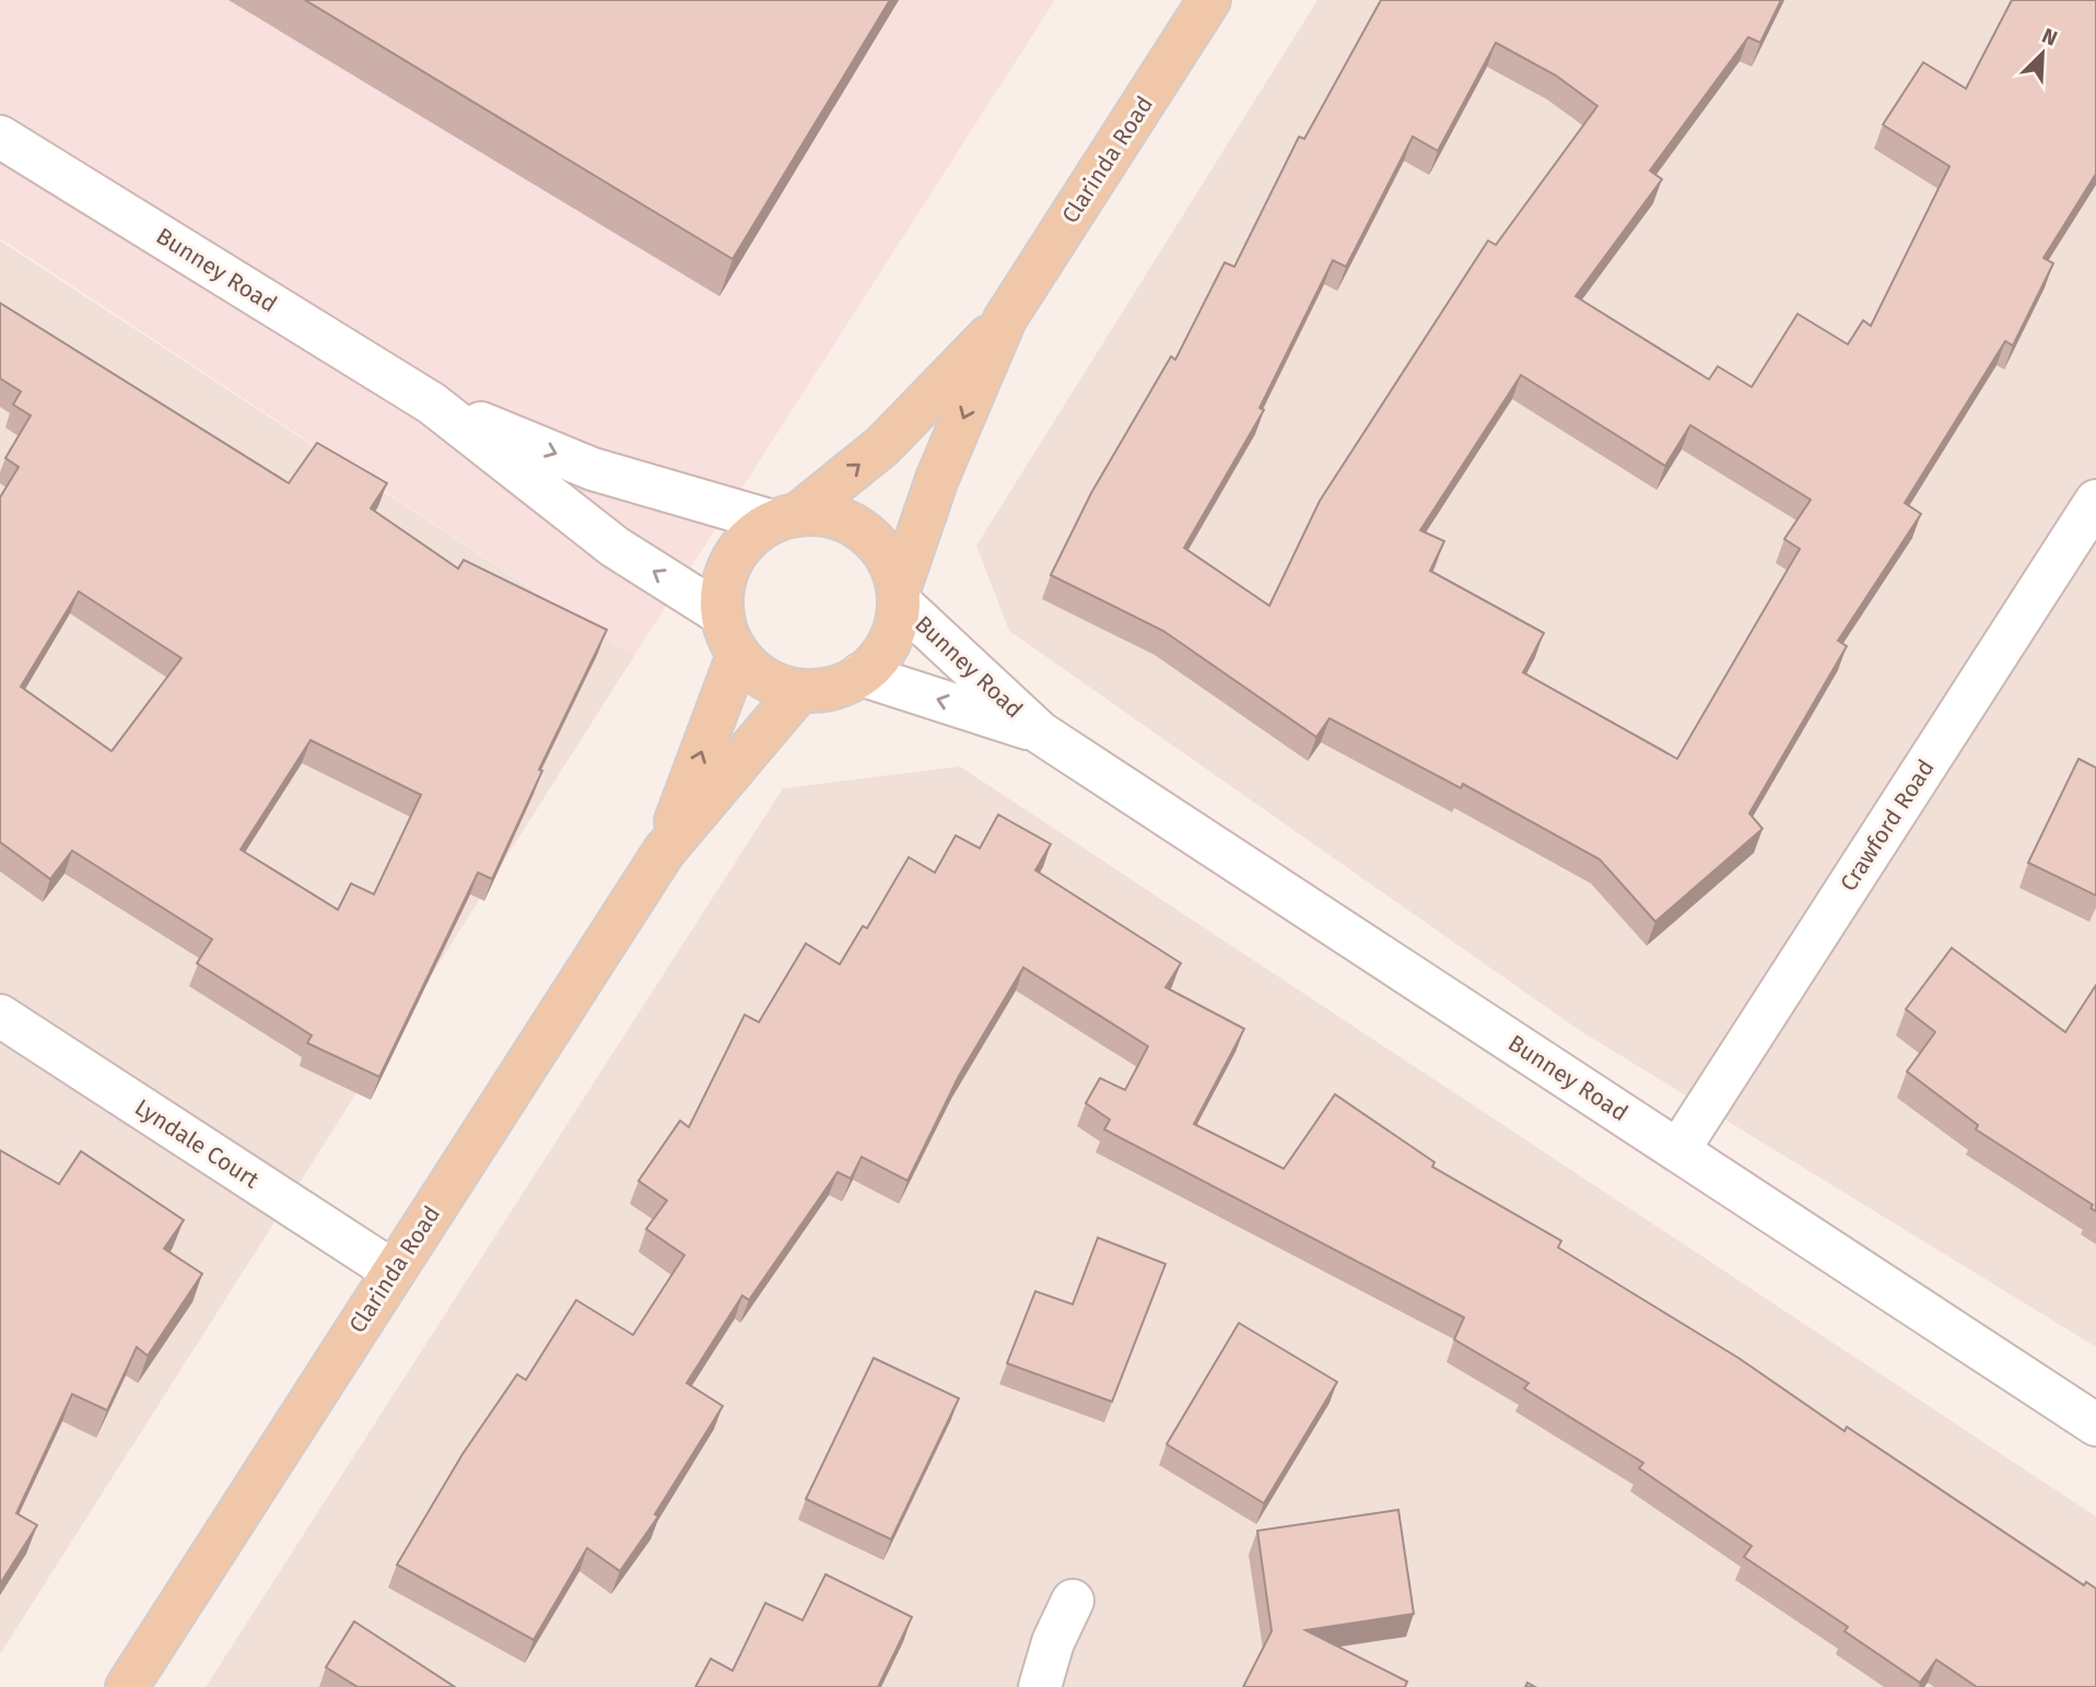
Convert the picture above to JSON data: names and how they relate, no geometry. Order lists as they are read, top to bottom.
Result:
{
  "streets": {
    "main road": ["Clarinda Road"],
    "street": ["Bunney Road", "Crawford Road", "Lyndale Court"]
  },
  "crossings": [
    ["Clarinda Road", "Bunney Road"],
    ["Clarinda Road", "Lyndale Court"],
    ["Bunney Road", "Crawford Road"]
  ],
  "north": "top right"
}
